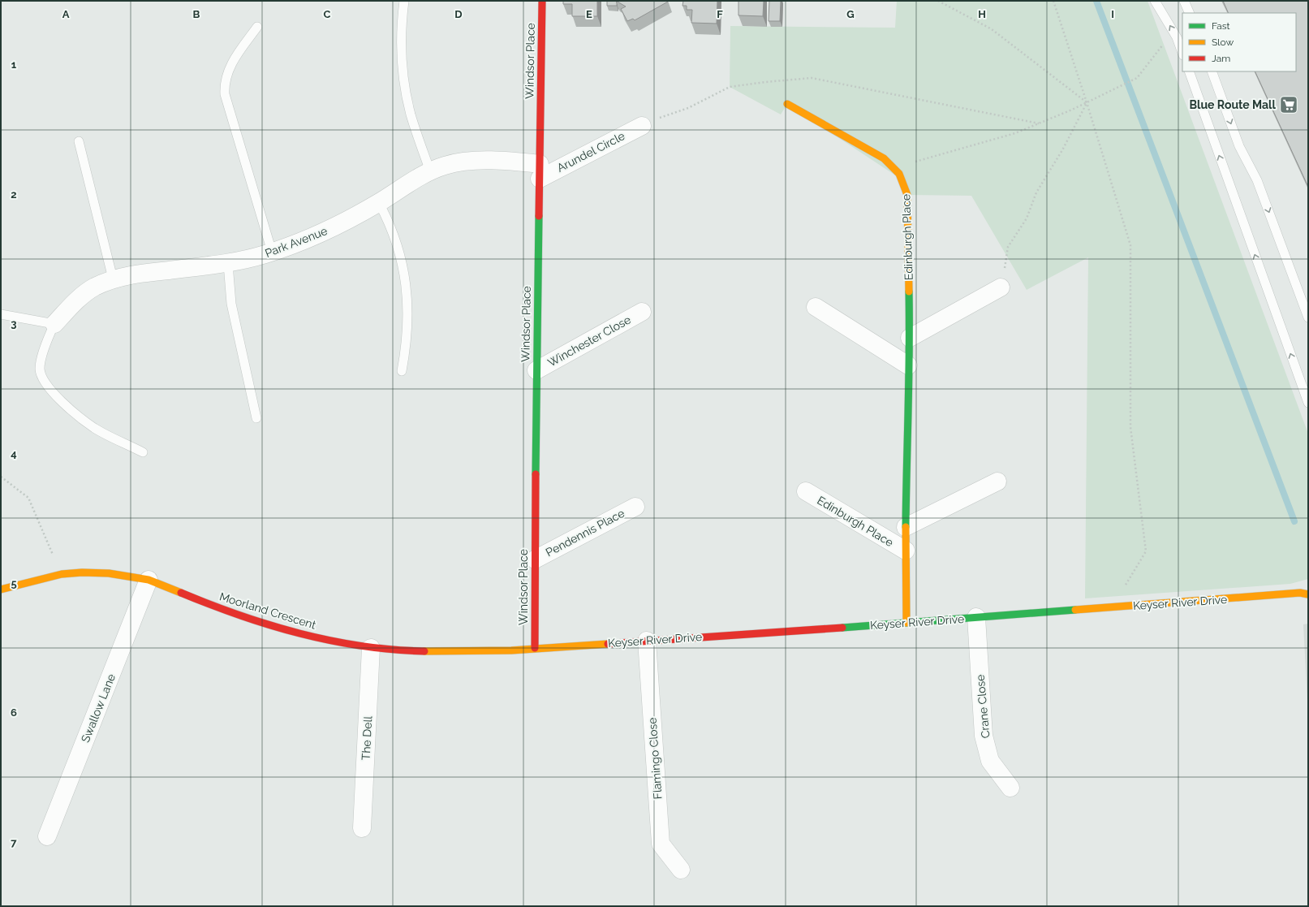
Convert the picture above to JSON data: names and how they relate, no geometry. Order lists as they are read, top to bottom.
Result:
{
  "streets": {
    "street": [
      "Windsor Place",
      "Arundel Circle",
      "Edinburgh Place",
      "Park Avenue",
      "Winchester Close",
      "Pendennis Place",
      "Keyser River Drive",
      "Moorland Crescent",
      "Crane Close",
      "Swallow Lane",
      "The Dell",
      "Flamingo Close"
    ]
  },
  "crossings": [
    ["Windsor Place", "Arundel Circle"],
    ["Windsor Place", "Park Avenue"],
    ["Windsor Place", "Winchester Close"],
    ["Windsor Place", "Pendennis Place"],
    ["Windsor Place", "Keyser River Drive"],
    ["Windsor Place", "Moorland Crescent"],
    ["Arundel Circle", "Park Avenue"],
    ["Edinburgh Place", "Keyser River Drive"],
    ["Keyser River Drive", "Moorland Crescent"],
    ["Keyser River Drive", "Crane Close"],
    ["Keyser River Drive", "Flamingo Close"],
    ["Moorland Crescent", "Swallow Lane"],
    ["Moorland Crescent", "The Dell"]
  ],
  "places": {
    "supermarket": ["Blue Route Mall"]
  },
  "legend": ["Fast", "Slow", "Jam"],
  "grid": {
    "columns": [
      "A",
      "B",
      "C",
      "D",
      "E",
      "F",
      "G",
      "H",
      "I"
    ],
    "rows": [
      "1",
      "2",
      "3",
      "4",
      "5",
      "6",
      "7"
    ]
  }
}
